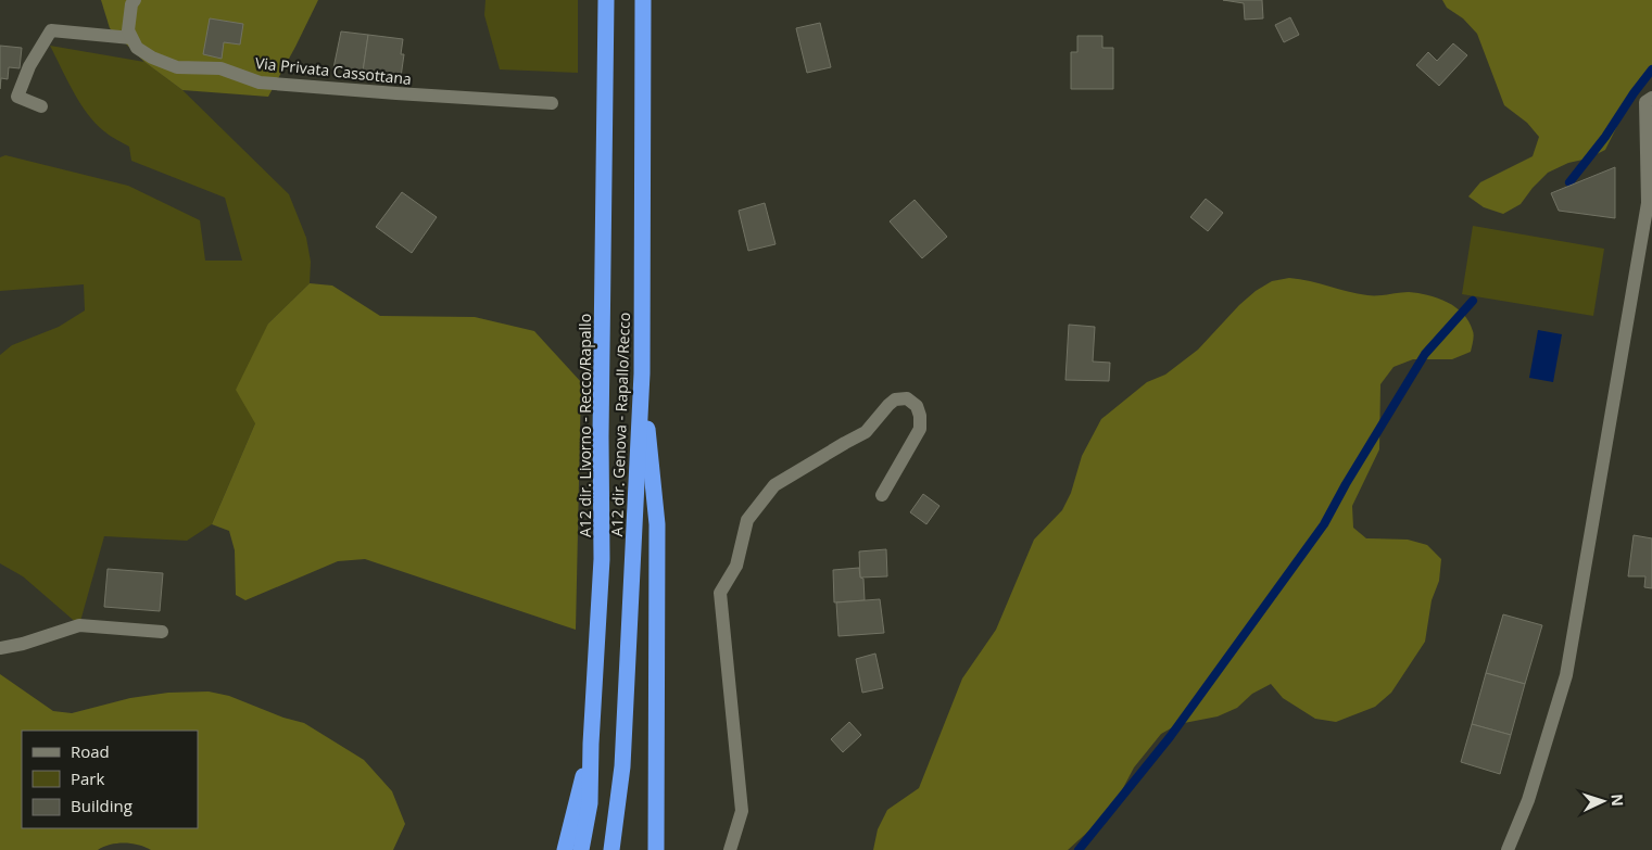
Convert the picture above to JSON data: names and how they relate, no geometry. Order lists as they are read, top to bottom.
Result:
{
  "streets": {
    "highway": ["A12 dir. Genova - Rapallo/Recco", "A12 dir. Livorno - Recco/Rapallo"],
    "street": ["Via Privata Cassottana"]
  },
  "legend": ["Road", "Park", "Building"],
  "north": "right"
}
